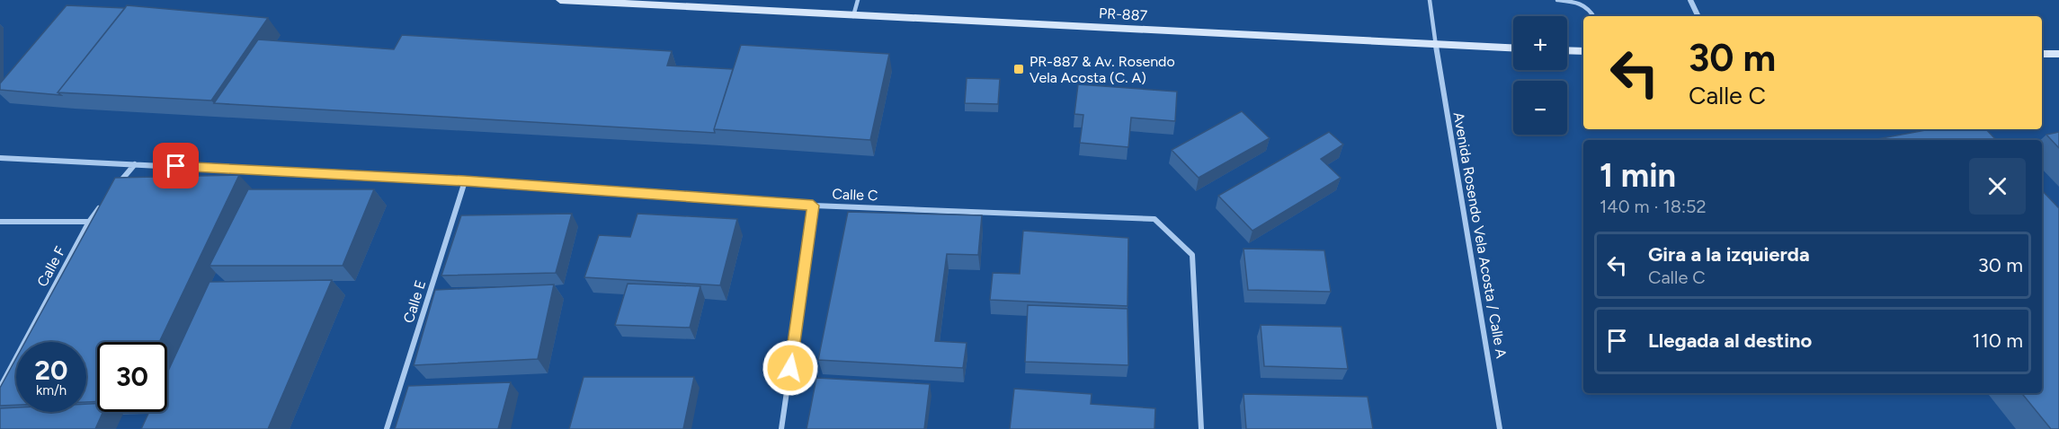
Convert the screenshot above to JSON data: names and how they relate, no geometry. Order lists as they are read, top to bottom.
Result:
{
  "streets": {
    "street": [
      "PR-887",
      "Calle C",
      "Avenida Rosendo Vela Acosta / Calle A",
      "Calle F",
      "Calle E"
    ]
  },
  "crossings": [
    ["PR-887", "Avenida Rosendo Vela Acosta / Calle A"],
    ["Calle C", "Calle E"]
  ],
  "places": {
    "transit": ["PR-887 & Av. Rosendo Vela Acosta (C. A)"]
  },
  "page": {
    "map_buttons": ["+", "−"],
    "turn": ["30 m", "Calle C"],
    "heading": ["1 min", "140 m · 18:52"],
    "list": [
      {
        "name": "Gira a la izquierda",
        "note": "Calle C",
        "value": "30 m"
      },
      {
        "name": "Llegada al destino",
        "value": "110 m"
      }
    ],
    "speed": "20 km/h",
    "limit": "30"
  }
}
